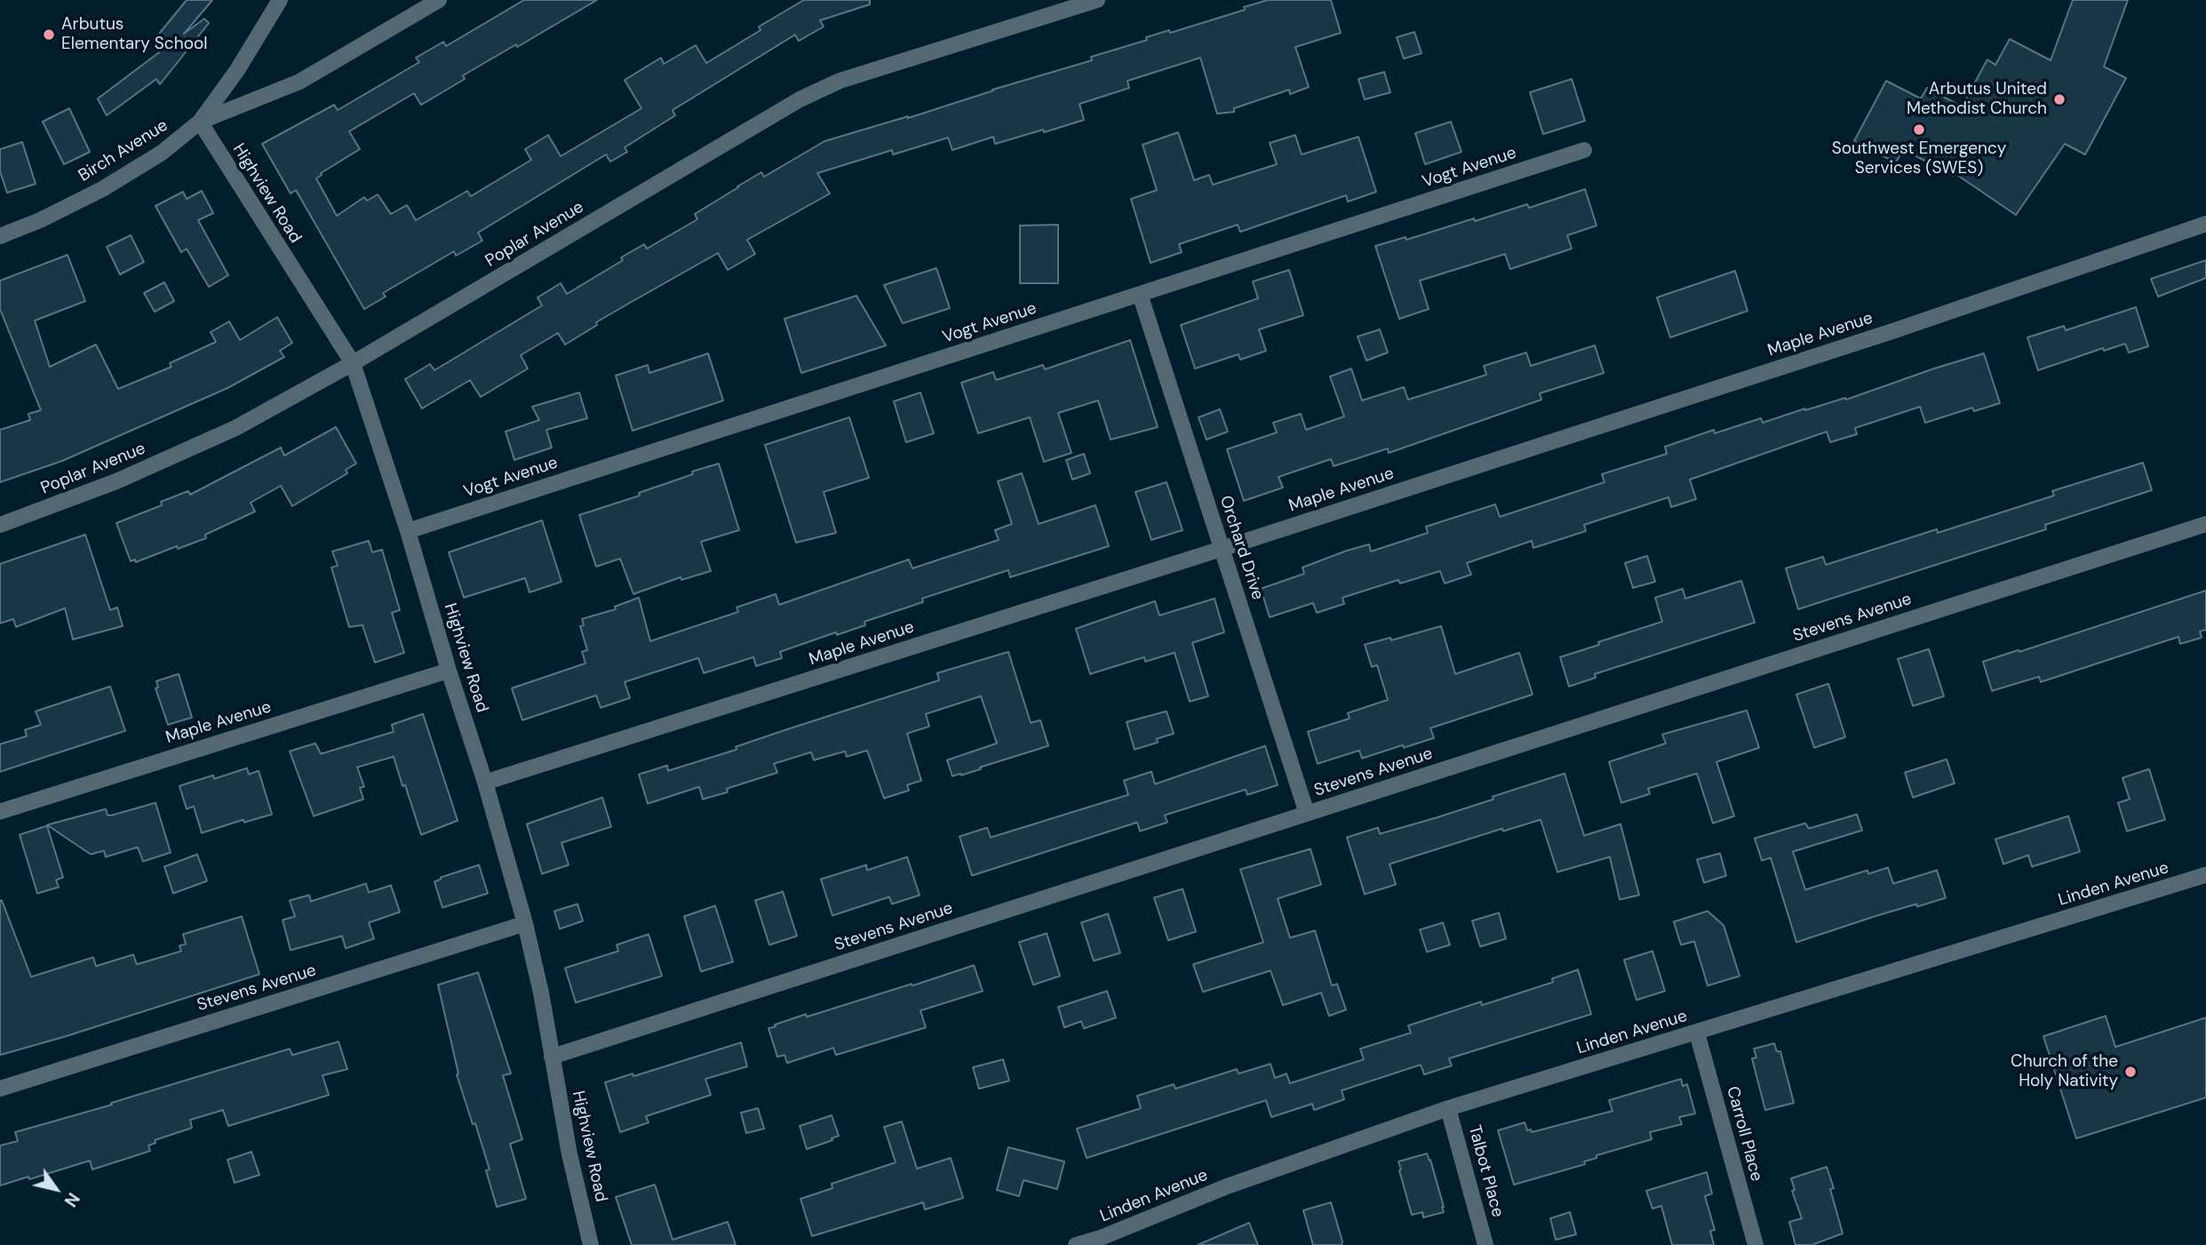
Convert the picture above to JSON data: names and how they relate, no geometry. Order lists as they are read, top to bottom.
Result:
{
  "streets": {
    "street": [
      "Birch Avenue",
      "Vogt Avenue",
      "Highview Road",
      "Poplar Avenue",
      "Maple Avenue",
      "Orchard Drive",
      "Stevens Avenue",
      "Linden Avenue",
      "Carroll Place",
      "Talbot Place"
    ]
  },
  "crossings": [
    ["Birch Avenue", "Highview Road"],
    ["Vogt Avenue", "Highview Road"],
    ["Vogt Avenue", "Orchard Drive"],
    ["Highview Road", "Poplar Avenue"],
    ["Highview Road", "Maple Avenue"],
    ["Highview Road", "Stevens Avenue"],
    ["Maple Avenue", "Orchard Drive"],
    ["Orchard Drive", "Stevens Avenue"],
    ["Linden Avenue", "Carroll Place"],
    ["Linden Avenue", "Talbot Place"]
  ],
  "places": [
    "Arbutus Elementary School",
    "Arbutus United Methodist Church",
    "Southwest Emergency Services (SWES)",
    "Church of the Holy Nativity"
  ],
  "north": "bottom right"
}
